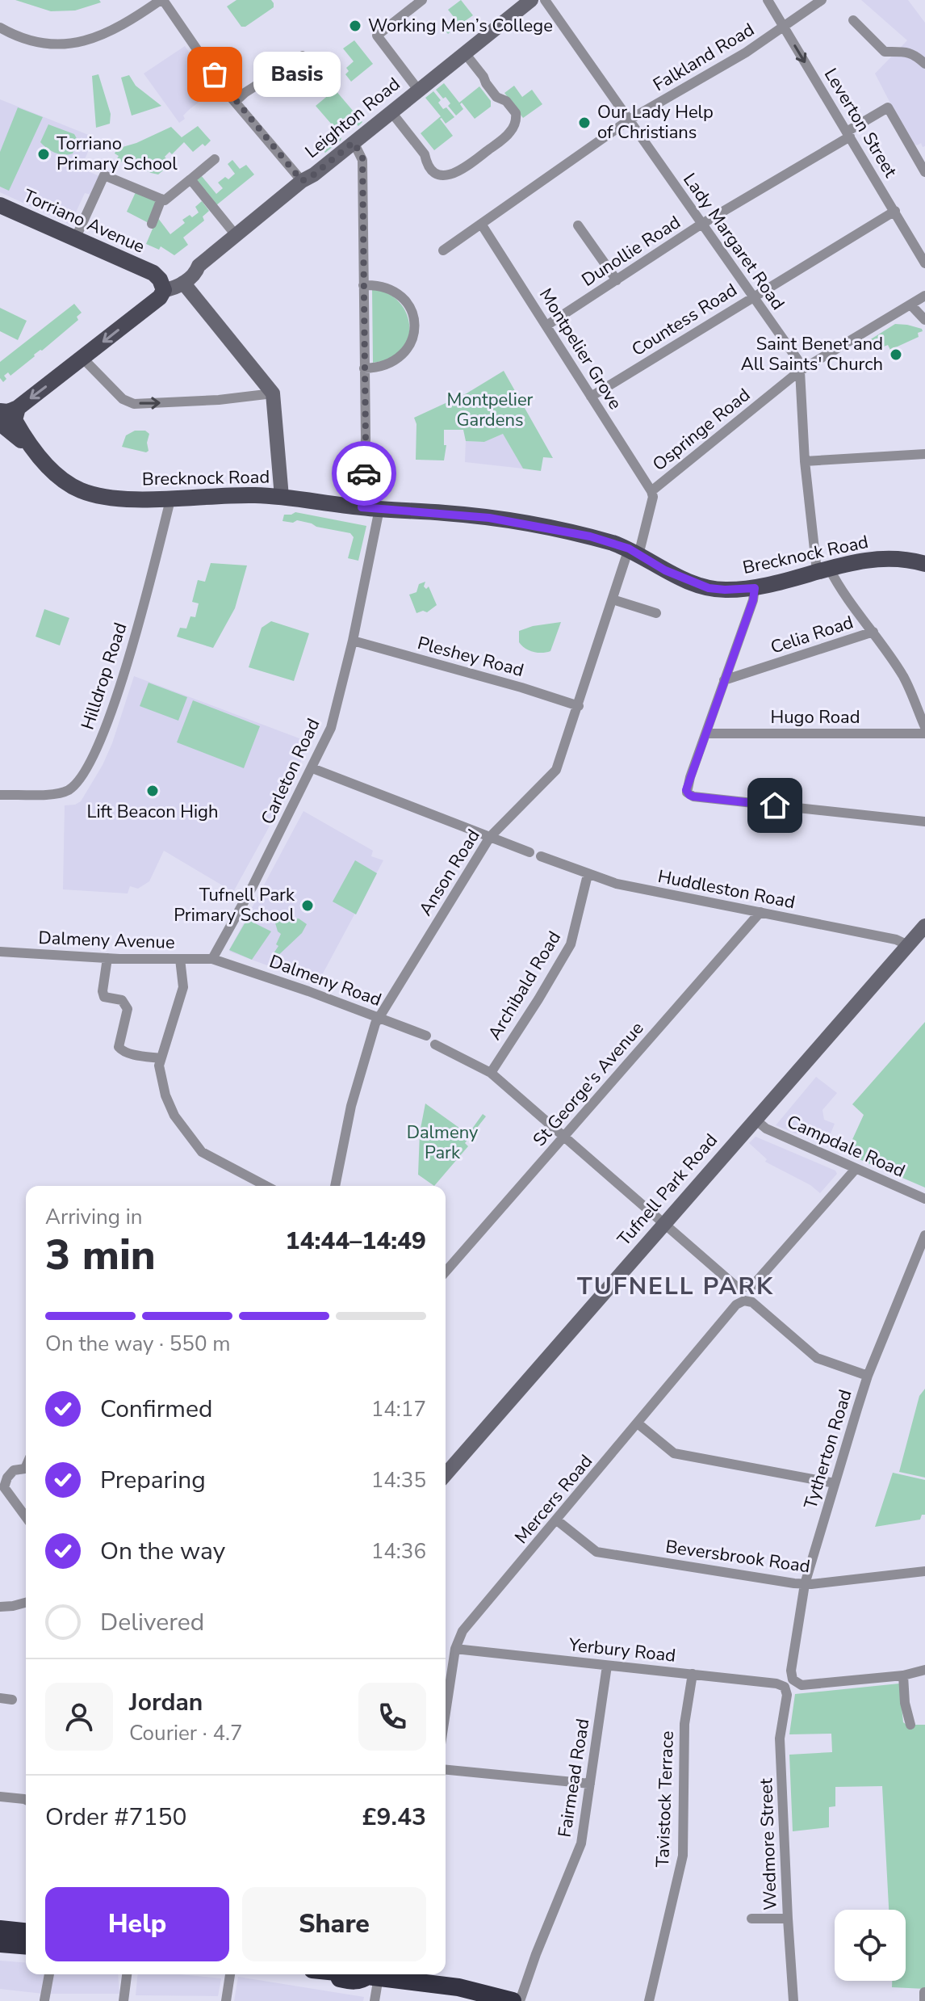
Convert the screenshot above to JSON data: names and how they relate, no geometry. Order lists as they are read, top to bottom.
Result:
{
  "streets": {
    "main road": ["Leighton Road", "Torriano Avenue", "Brecknock Road"],
    "street": [
      "Falkland Road",
      "Leverton Street",
      "Lady Margaret Road",
      "Dunollie Road",
      "Countess Road",
      "Montpelier Grove",
      "Ospringe Road",
      "Celia Road",
      "Pleshey Road",
      "Hilldrop Road",
      "Hugo Road",
      "Carleton Road",
      "Anson Road",
      "Huddleston Road",
      "Dalmeny Avenue",
      "Dalmeny Road",
      "Archibald Road",
      "St George's Avenue",
      "Campdale Road",
      "Tufnell Park Road",
      "Tytherton Road",
      "Mercers Road",
      "Beversbrook Road",
      "Yerbury Road",
      "Fairmead Road",
      "Tavistock Terrace",
      "Wedmore Street"
    ]
  },
  "crossings": [
    ["Falkland Road", "Leverton Street"],
    ["Falkland Road", "Lady Margaret Road"],
    ["Falkland Road", "Montpelier Grove"],
    ["Leighton Road", "Torriano Avenue"],
    ["Leighton Road", "Brecknock Road"],
    ["Leverton Street", "Dunollie Road"],
    ["Leverton Street", "Countess Road"],
    ["Lady Margaret Road", "Dunollie Road"],
    ["Lady Margaret Road", "Countess Road"],
    ["Lady Margaret Road", "Ospringe Road"],
    ["Lady Margaret Road", "Brecknock Road"],
    ["Lady Margaret Road", "Celia Road"],
    ["Dunollie Road", "Montpelier Grove"],
    ["Countess Road", "Montpelier Grove"],
    ["Montpelier Grove", "Ospringe Road"],
    ["Ospringe Road", "Brecknock Road"],
    ["Ospringe Road", "Anson Road"],
    ["Brecknock Road", "Hilldrop Road"],
    ["Brecknock Road", "Carleton Road"],
    ["Brecknock Road", "Anson Road"],
    ["Pleshey Road", "Carleton Road"],
    ["Pleshey Road", "Anson Road"],
    ["Carleton Road", "Dalmeny Avenue"],
    ["Carleton Road", "Dalmeny Road"],
    ["Anson Road", "Dalmeny Road"],
    ["Huddleston Road", "Archibald Road"],
    ["Huddleston Road", "St George's Avenue"],
    ["Huddleston Road", "Tufnell Park Road"],
    ["Dalmeny Avenue", "Dalmeny Road"],
    ["Campdale Road", "Tufnell Park Road"],
    ["Tytherton Road", "Mercers Road"],
    ["Tytherton Road", "Beversbrook Road"],
    ["Mercers Road", "Beversbrook Road"],
    ["Mercers Road", "Yerbury Road"],
    ["Yerbury Road", "Fairmead Road"],
    ["Yerbury Road", "Tavistock Terrace"],
    ["Yerbury Road", "Wedmore Street"]
  ],
  "one_way": ["Leverton Street"],
  "districts": ["TUFNELL PARK"],
  "parks": ["Montpelier Gardens", "Dalmeny Park"],
  "places": [
    "Working Men’s College",
    "Basis",
    "Our Lady Help of Christians",
    "Torriano Primary School",
    "Saint Benet and All Saints' Church",
    "Lift Beacon High",
    "Tufnell Park Primary School"
  ],
  "page": {
    "bubble": "Basis",
    "heading": ["3 min", "Arriving in", "14:44–14:49"],
    "panel": [
      "Jordan",
      "Courier · 4.7",
      "Order #7150",
      "£9.43"
    ],
    "bar": "On the way · 550 m",
    "list": [
      ["Confirmed", "14:17"],
      ["Preparing", "14:35"],
      ["On the way", "14:36"],
      "Delivered"
    ],
    "buttons": ["Help", "Share"]
  }
}
